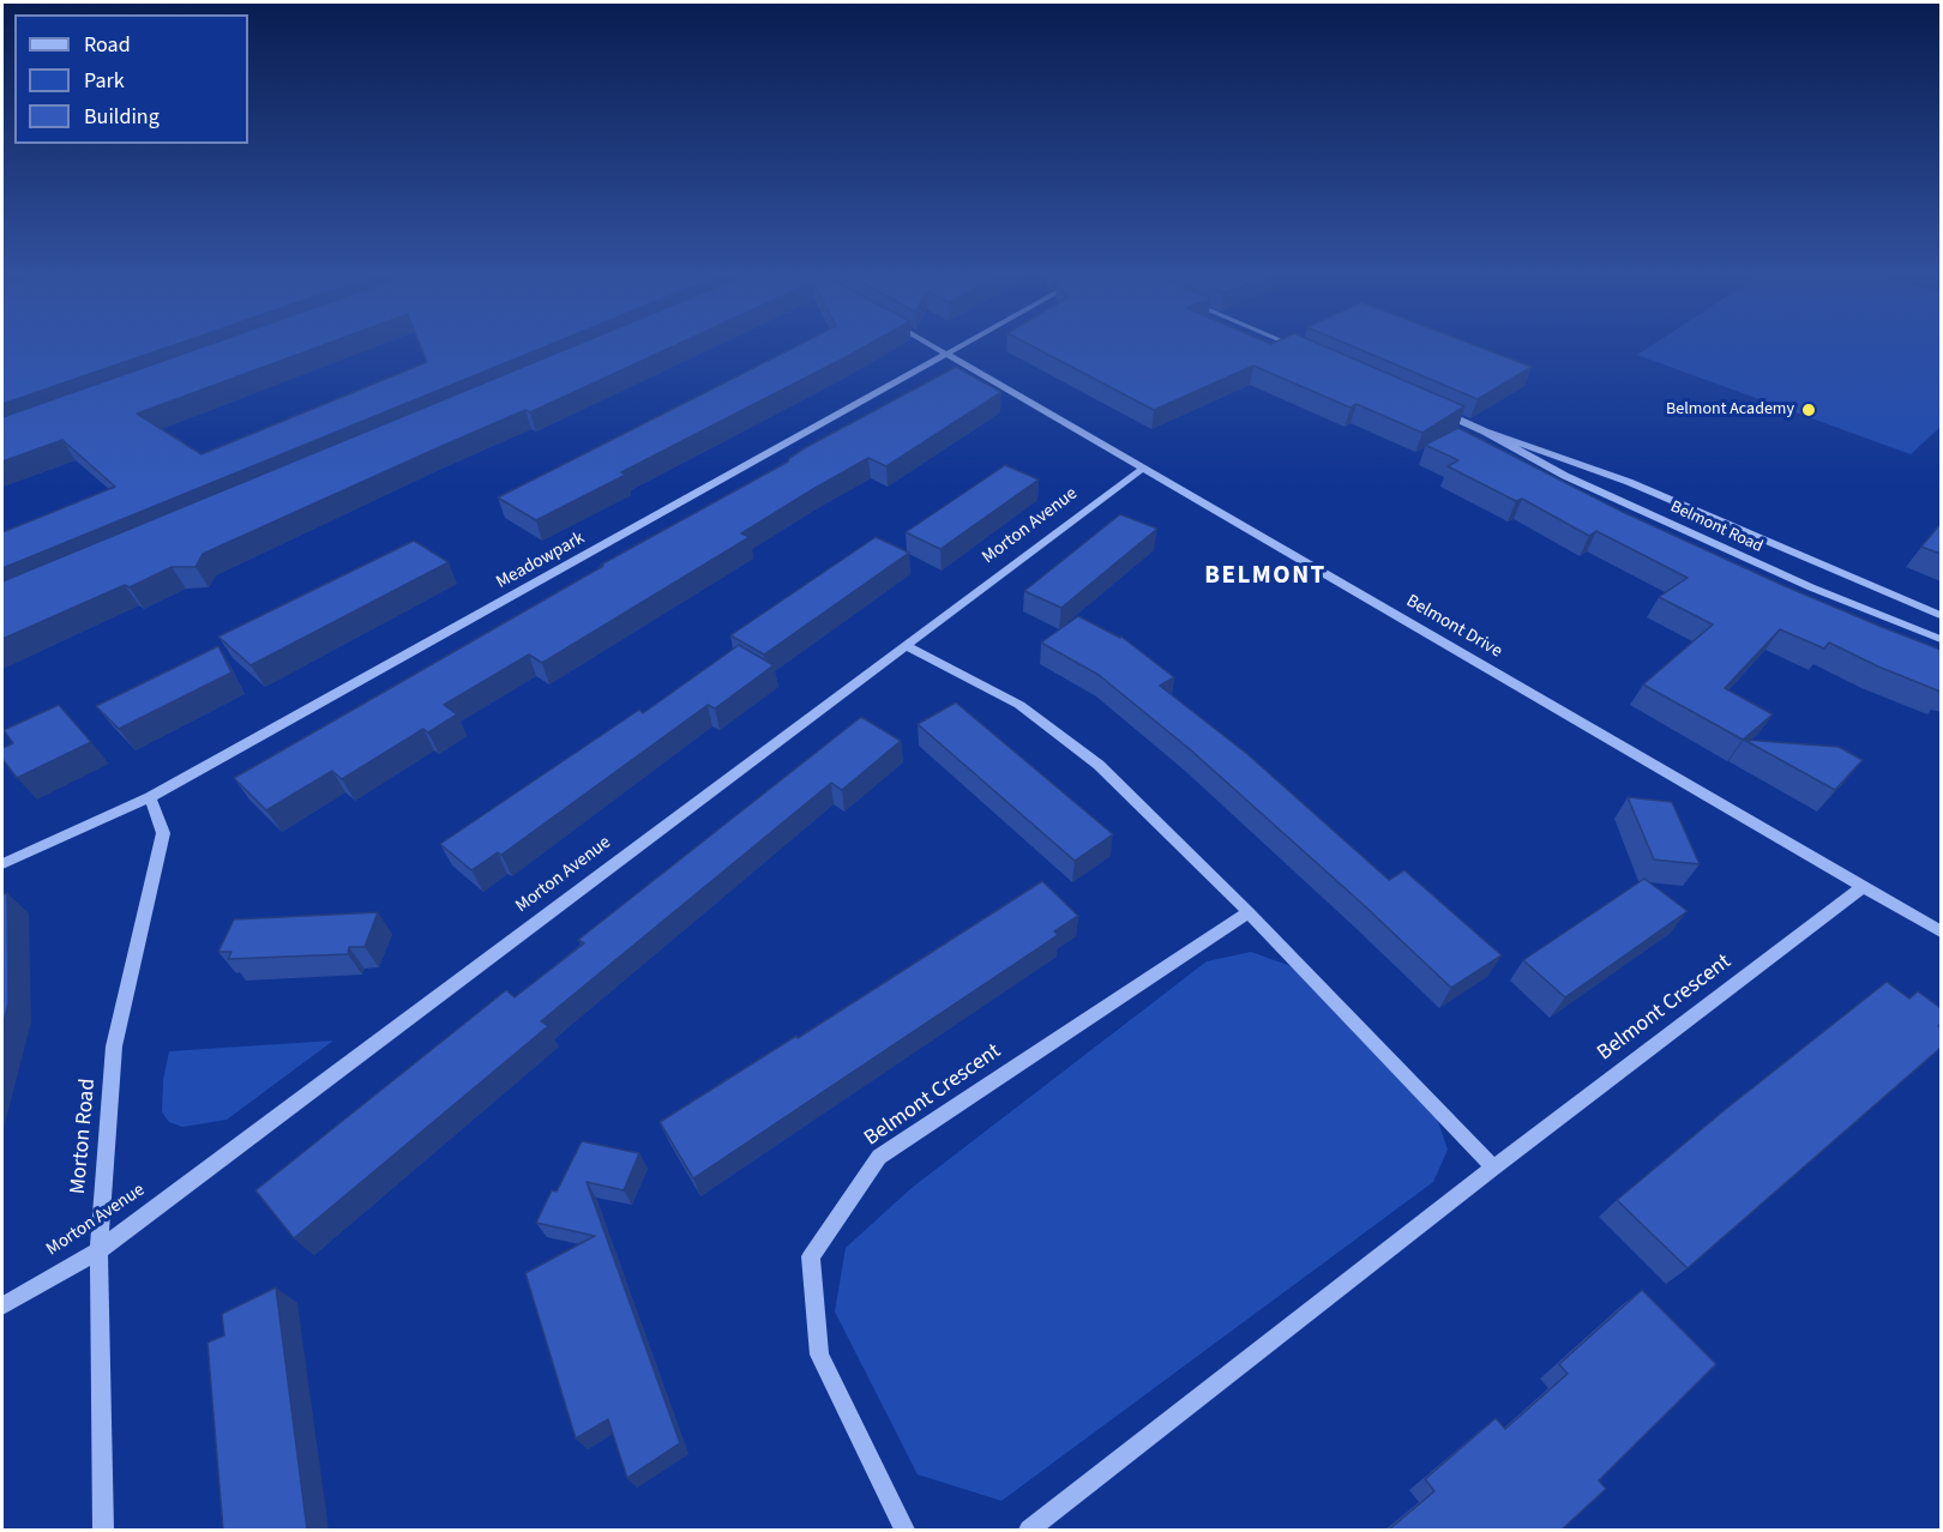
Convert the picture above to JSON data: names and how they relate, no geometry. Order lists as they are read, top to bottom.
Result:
{
  "streets": {
    "street": [
      "Morton Avenue",
      "Belmont Road",
      "Meadowpark",
      "Belmont Drive",
      "Belmont Crescent",
      "Morton Road"
    ]
  },
  "crossings": [
    ["Morton Avenue", "Belmont Drive"],
    ["Morton Avenue", "Morton Road"],
    ["Meadowpark", "Belmont Drive"],
    ["Meadowpark", "Morton Road"],
    ["Belmont Drive", "Belmont Crescent"]
  ],
  "districts": ["BELMONT"],
  "places": ["Belmont Academy"],
  "legend": ["Road", "Park", "Building"]
}
